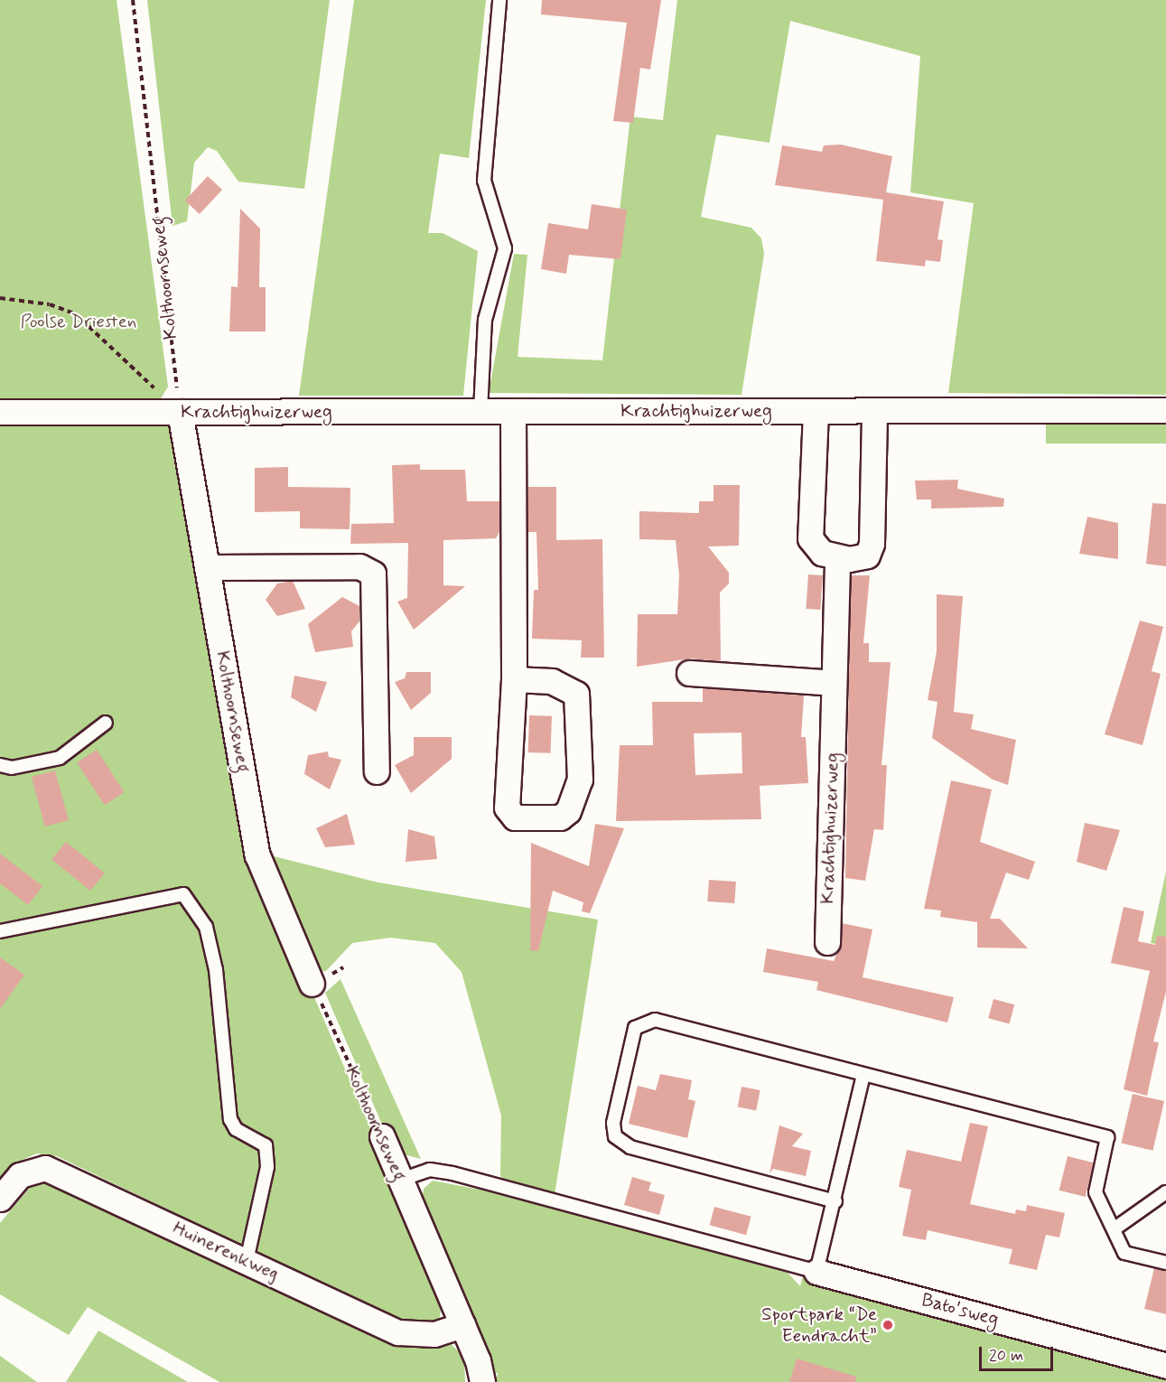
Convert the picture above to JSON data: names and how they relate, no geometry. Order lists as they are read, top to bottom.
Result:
{
  "streets": {
    "street": [
      "Kolthoornseweg",
      "Krachtighuizerweg",
      "Huinerenkweg",
      "Bato'sweg"
    ]
  },
  "crossings": [
    ["Kolthoornseweg", "Krachtighuizerweg"],
    ["Kolthoornseweg", "Huinerenkweg"]
  ],
  "parks": ["Poolse Driesten"],
  "places": ["Sportpark “De Eendracht”"],
  "scale_bar": "20 m"
}
